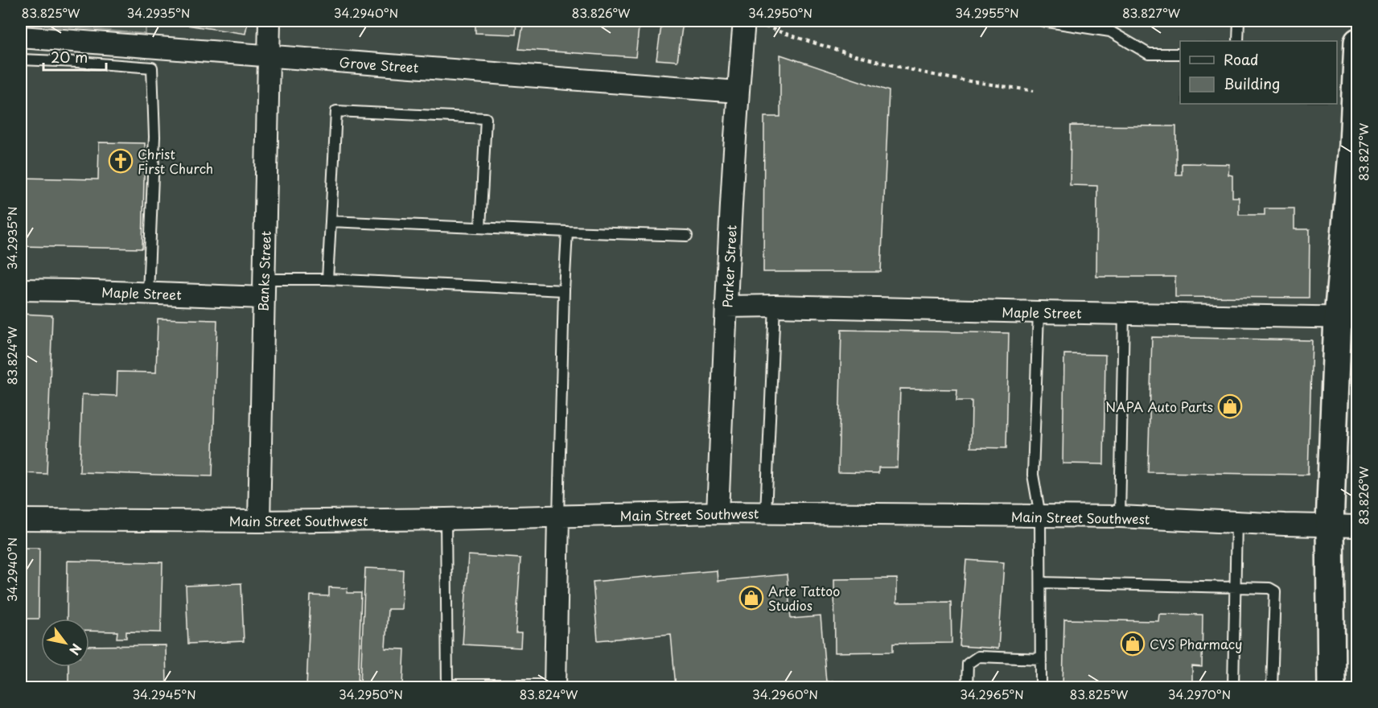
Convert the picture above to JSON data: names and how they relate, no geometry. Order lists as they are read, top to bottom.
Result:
{
  "streets": {
    "street": [
      "Grove Street",
      "Parker Street",
      "Banks Street",
      "Maple Street",
      "Main Street Southwest"
    ]
  },
  "crossings": [
    ["Grove Street", "Parker Street"],
    ["Grove Street", "Banks Street"],
    ["Parker Street", "Maple Street"],
    ["Parker Street", "Main Street Southwest"],
    ["Banks Street", "Maple Street"],
    ["Banks Street", "Main Street Southwest"]
  ],
  "places": {
    "church": ["Christ First Church"],
    "shop": ["NAPA Auto Parts", "Arte Tattoo Studios", "CVS Pharmacy"]
  },
  "legend": ["Road", "Building"],
  "scale_bar": "20 m",
  "north": "bottom right",
  "coordinates": [
    "83.825°W",
    "34.2935°N",
    "34.2940°N",
    "83.826°W",
    "34.2950°N",
    "34.2955°N",
    "83.827°W",
    "83.824°W",
    "34.2945°N",
    "34.2960°N",
    "34.2965°N",
    "34.2970°N"
  ]
}
